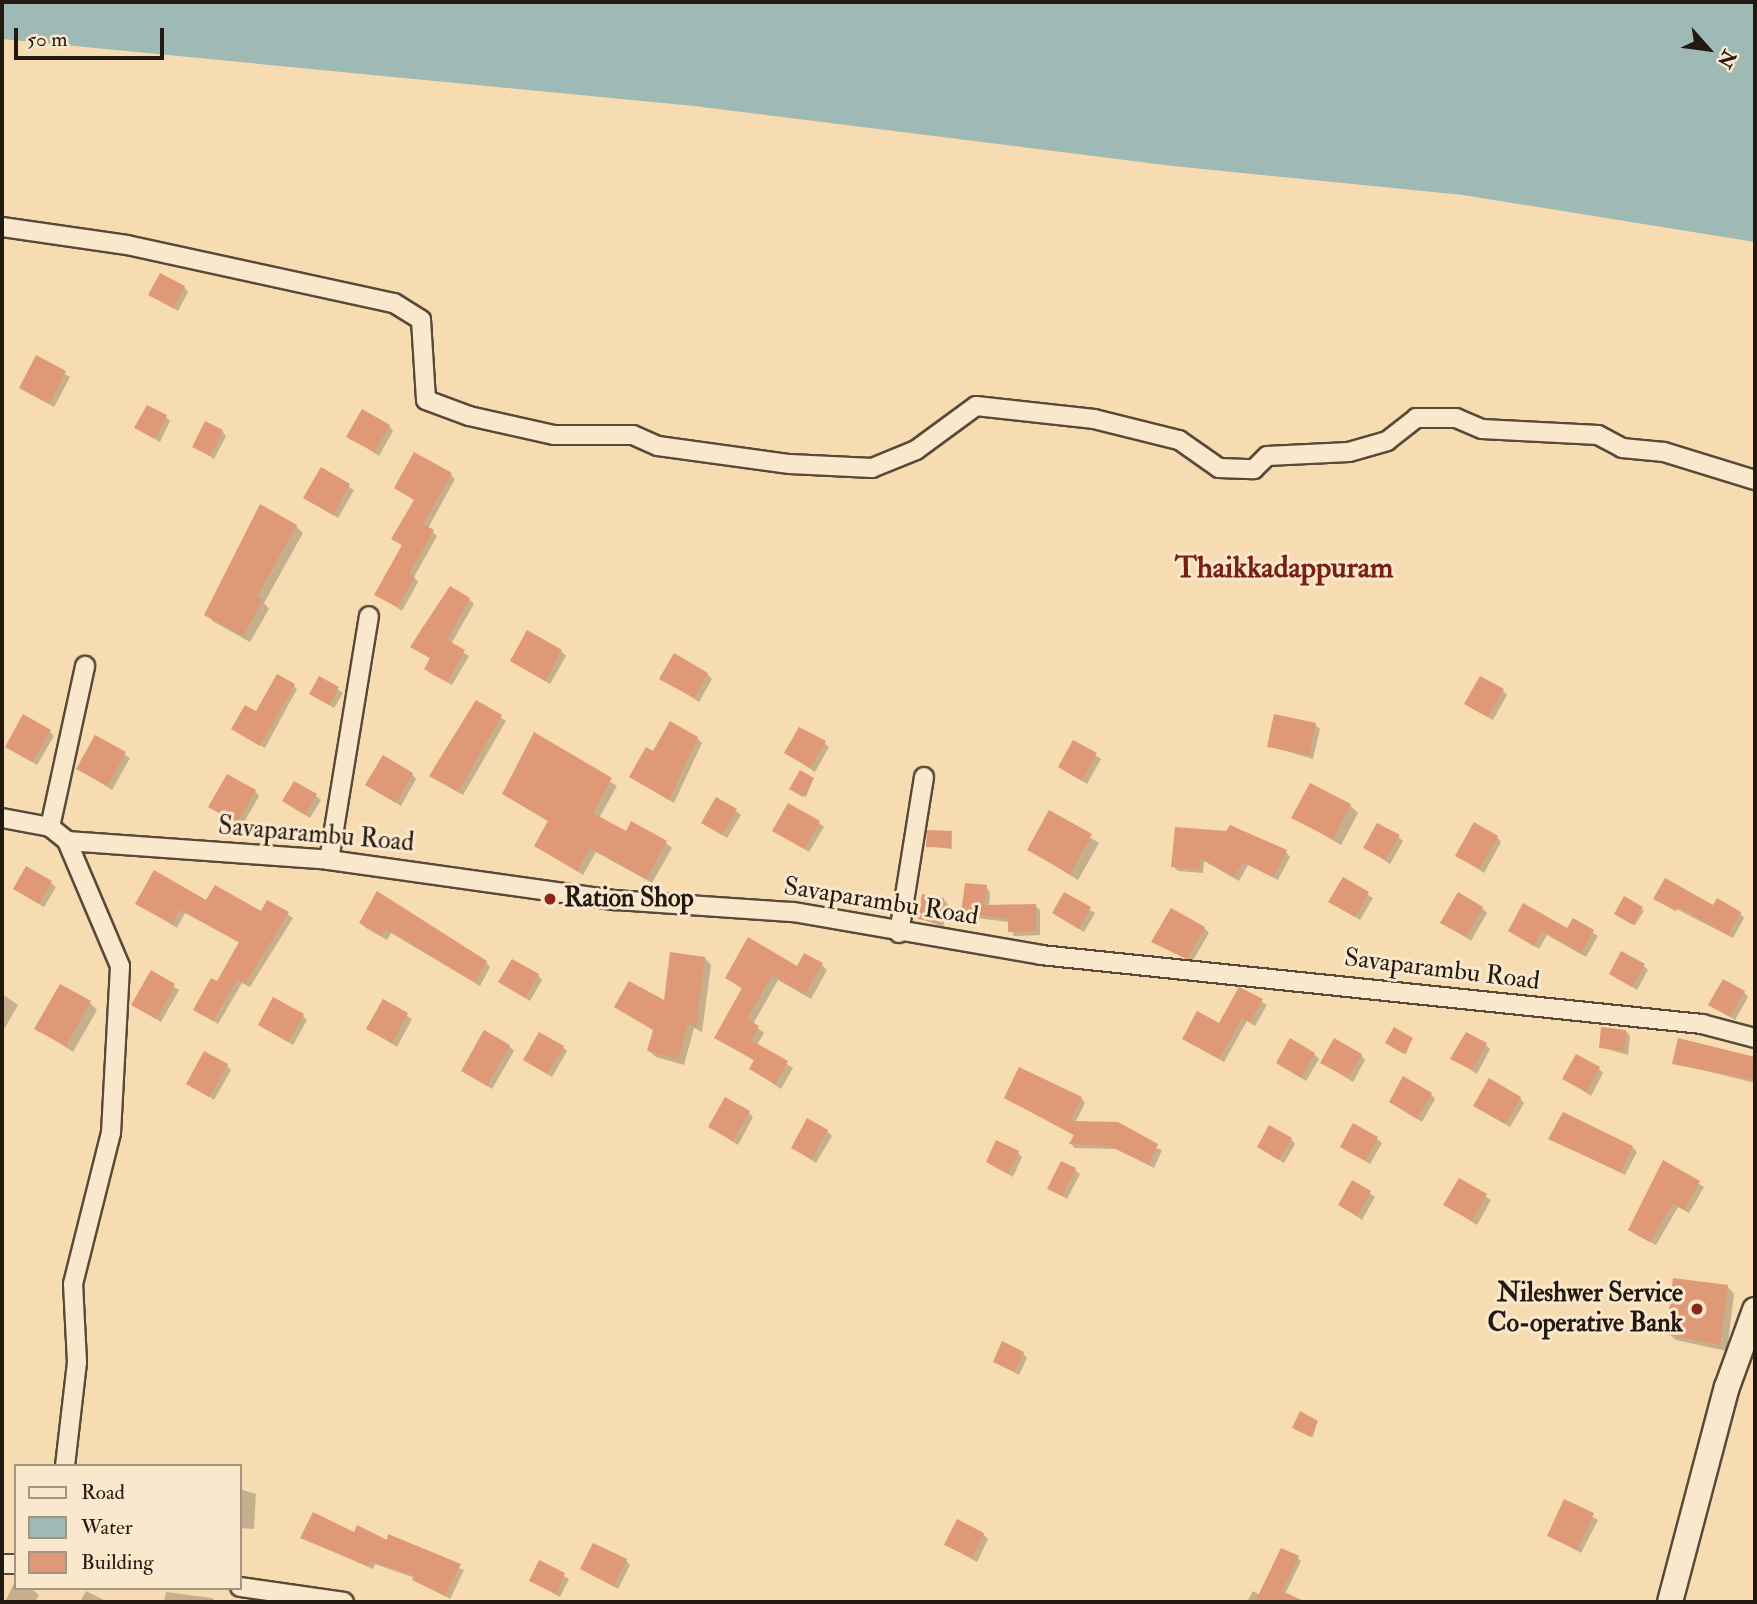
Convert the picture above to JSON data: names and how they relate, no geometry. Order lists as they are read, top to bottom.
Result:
{
  "streets": {
    "street": ["Savaparambu Road"]
  },
  "districts": ["Thaikkadappuram"],
  "places": ["Ration Shop", "Nileshwer Service Co-operative Bank"],
  "legend": ["Road", "Water", "Building"],
  "scale_bar": "50 m",
  "north": "bottom right"
}
